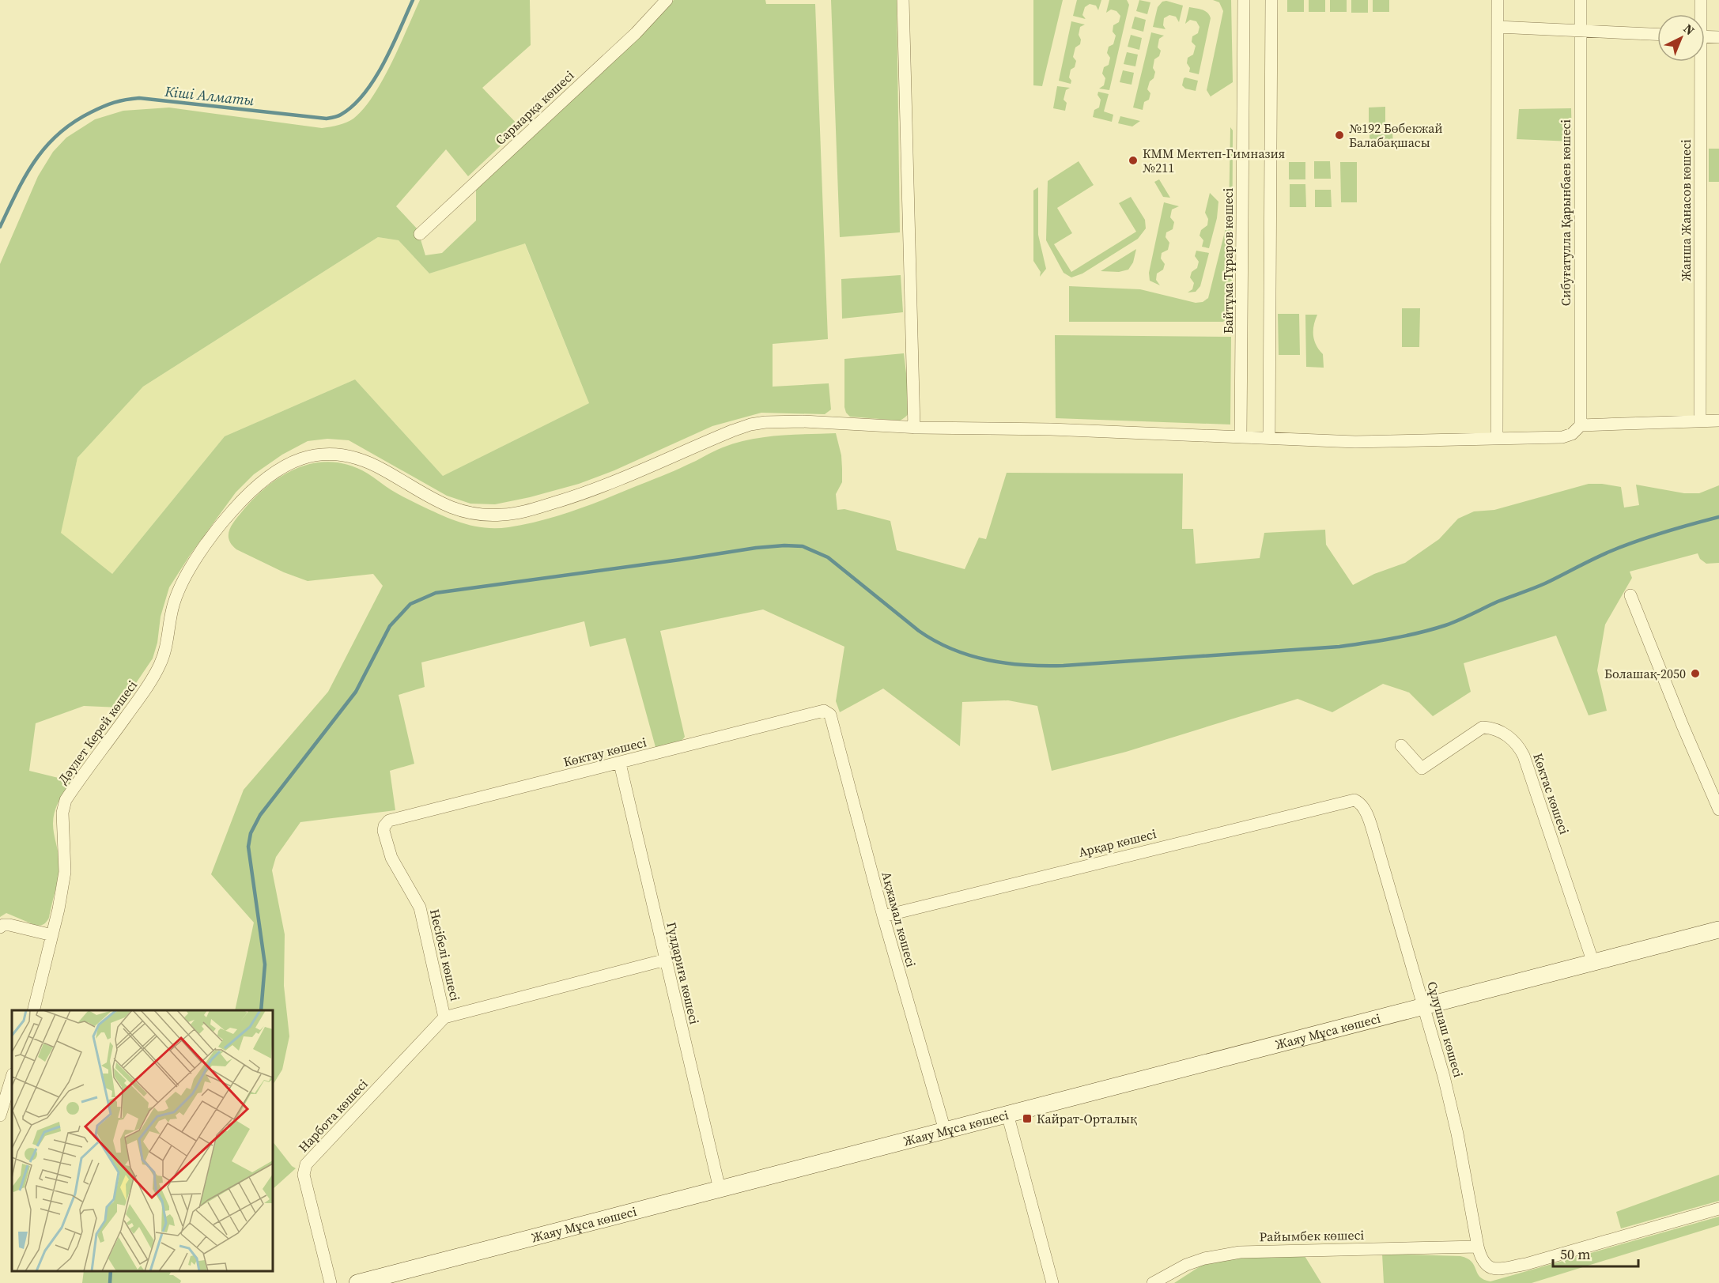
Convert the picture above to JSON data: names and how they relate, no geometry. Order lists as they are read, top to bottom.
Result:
{
  "streets": {
    "street": [
      "Сарыарқа көшесі",
      "Жанша Жанасов көшесі",
      "Сибуғатулла Қарынбаев көшесі",
      "Байтұма Тұраров көшесі",
      "Дәулет Керей көшесі",
      "Көктау көшесі",
      "Көктас көшесі",
      "Арқар көшесі",
      "Ақжамал көшесі",
      "Несібелі көшесі",
      "Гүлдариға көшесі",
      "Сұлушаш көшесі",
      "Жаяу Мұса көшесі",
      "Нарбота көшесі",
      "Райымбек көшесі"
    ]
  },
  "crossings": [
    ["Сибуғатулла Қарынбаев көшесі", "Дәулет Керей көшесі"],
    ["Байтұма Тұраров көшесі", "Дәулет Керей көшесі"],
    ["Көктау көшесі", "Ақжамал көшесі"],
    ["Көктау көшесі", "Несібелі көшесі"],
    ["Көктау көшесі", "Гүлдариға көшесі"],
    ["Көктас көшесі", "Жаяу Мұса көшесі"],
    ["Арқар көшесі", "Ақжамал көшесі"],
    ["Арқар көшесі", "Сұлушаш көшесі"],
    ["Ақжамал көшесі", "Жаяу Мұса көшесі"],
    ["Несібелі көшесі", "Нарбота көшесі"],
    ["Гүлдариға көшесі", "Жаяу Мұса көшесі"],
    ["Сұлушаш көшесі", "Жаяу Мұса көшесі"],
    ["Сұлушаш көшесі", "Райымбек көшесі"]
  ],
  "water": ["Кіші Алматы"],
  "places": {
    "other": ["№192 Бөбекжай Балабақшасы", "КММ Мектеп-Гимназия №211", "Болашақ-2050"],
    "transit": ["Кайрат-Орталық"]
  },
  "scale_bar": "50 m",
  "north": "top right"
}
